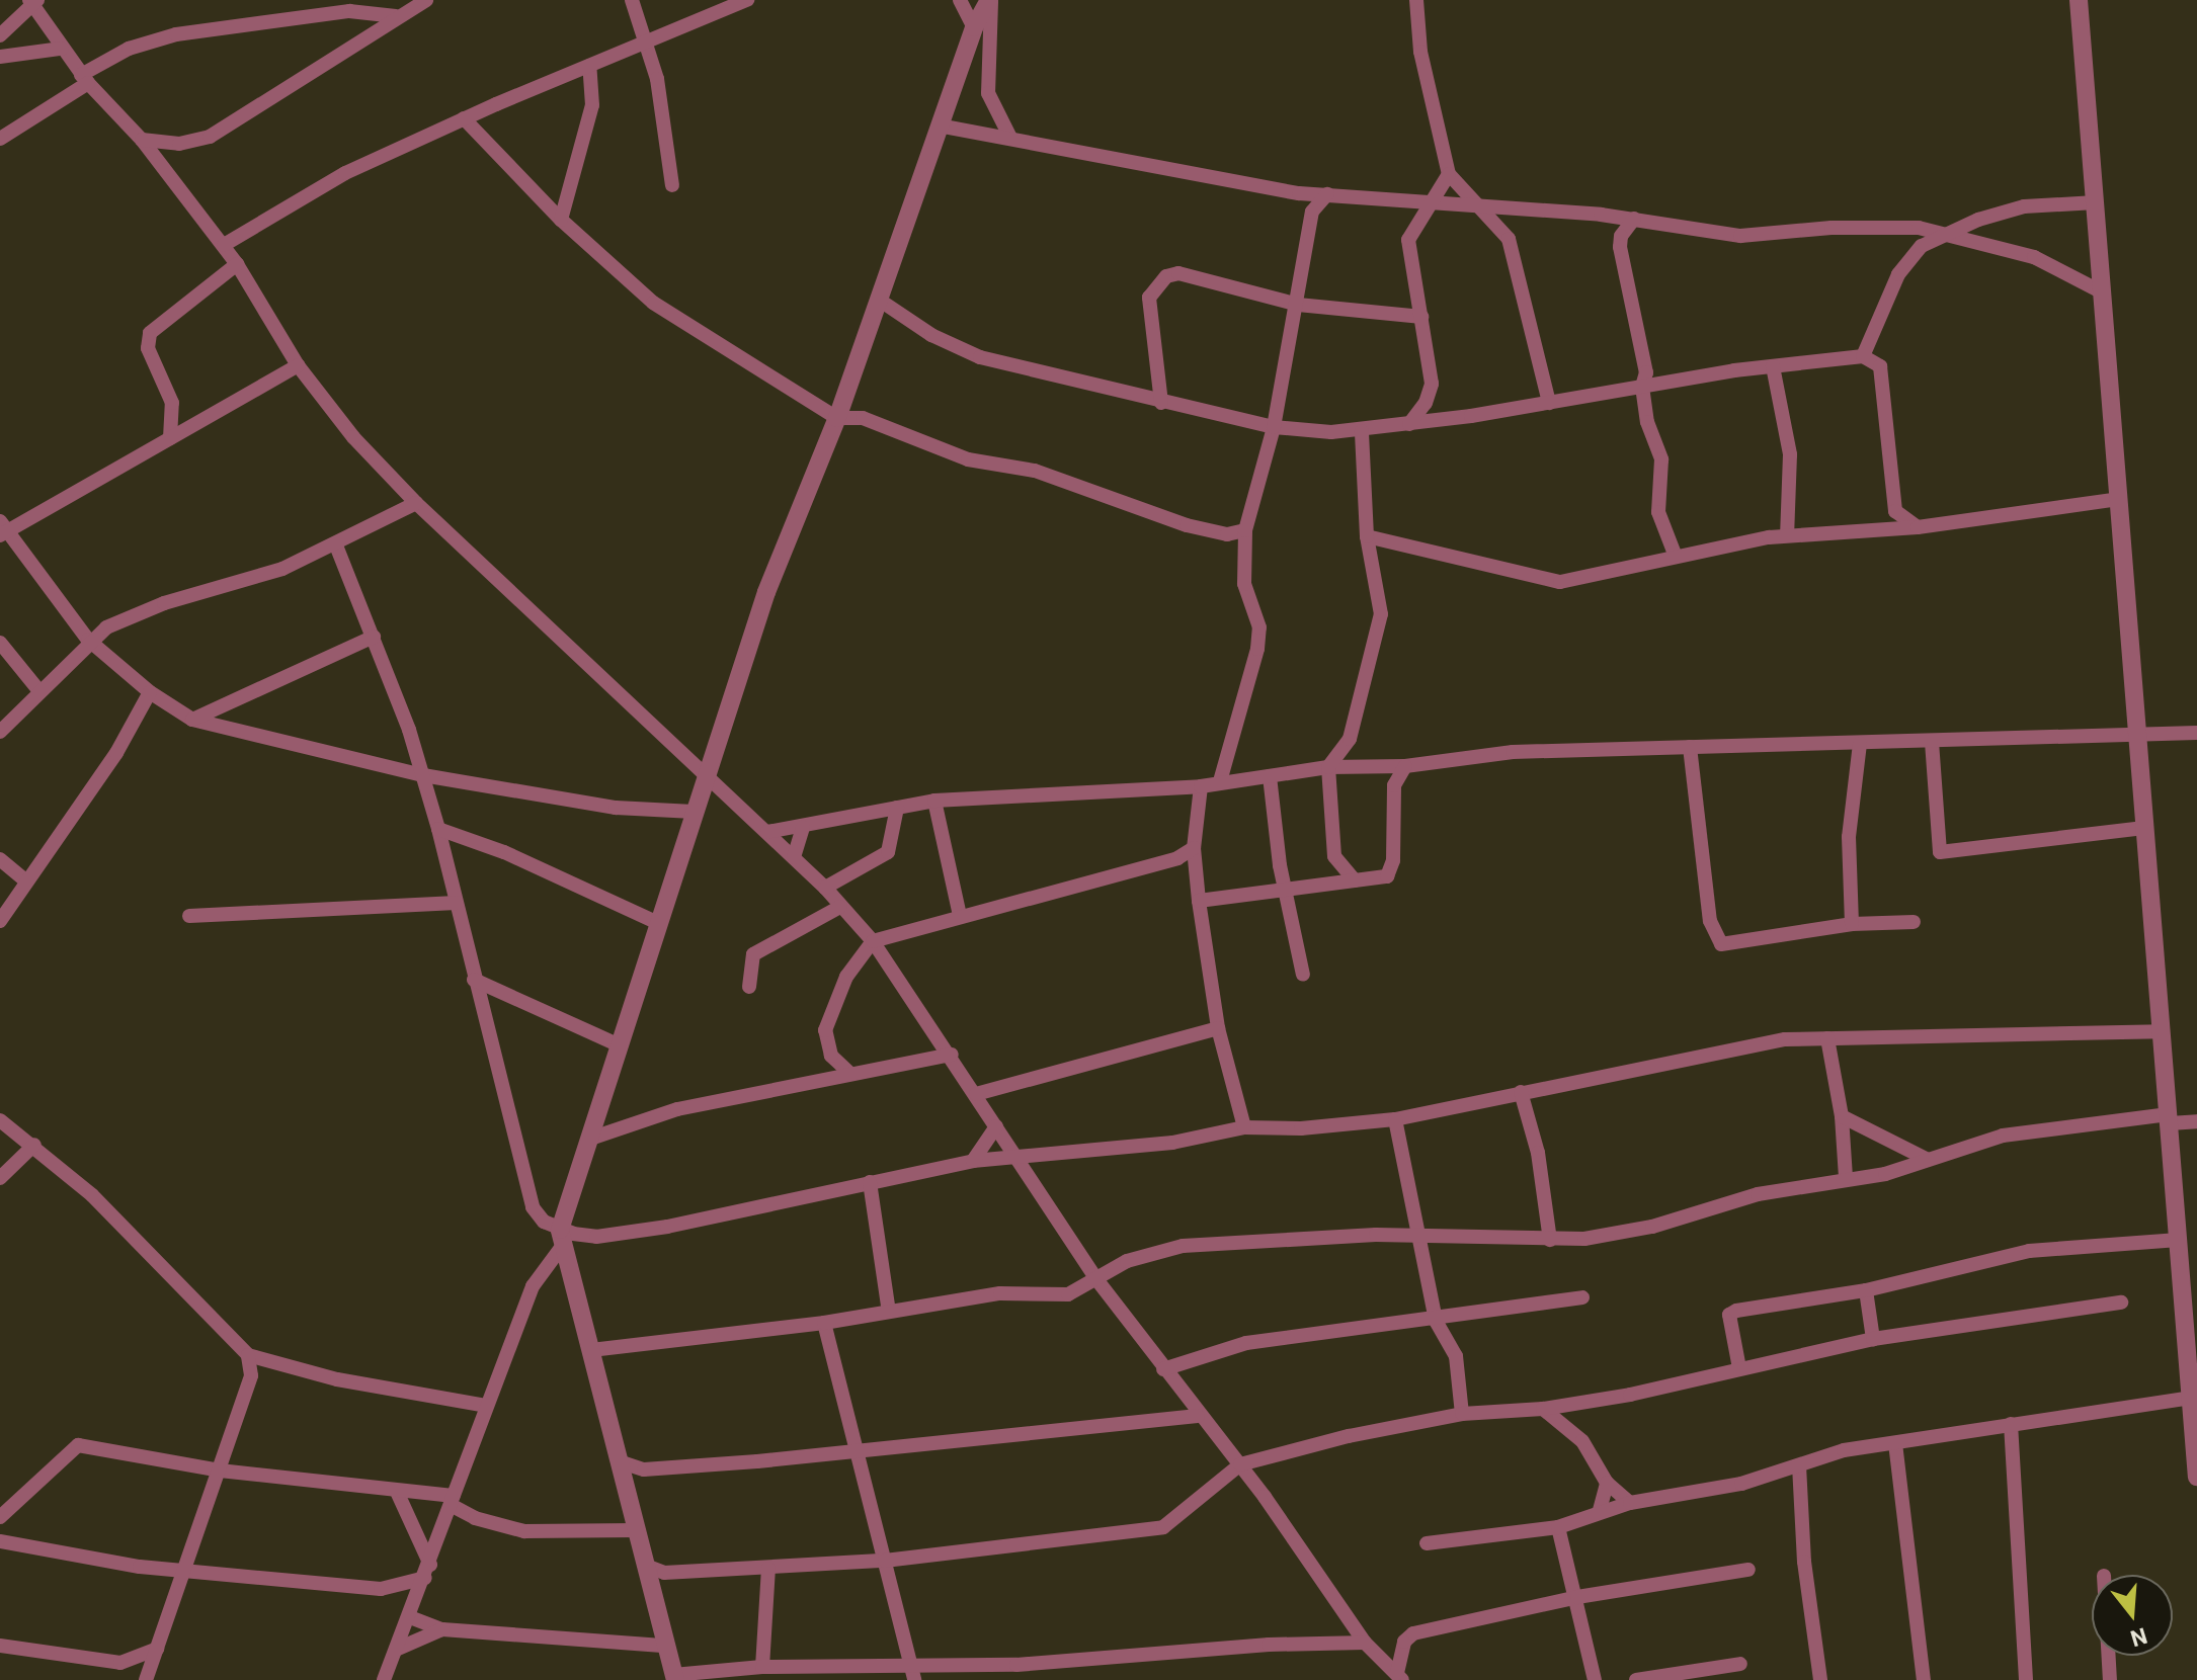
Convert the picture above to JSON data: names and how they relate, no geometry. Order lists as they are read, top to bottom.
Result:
{
  "north": "bottom"
}
